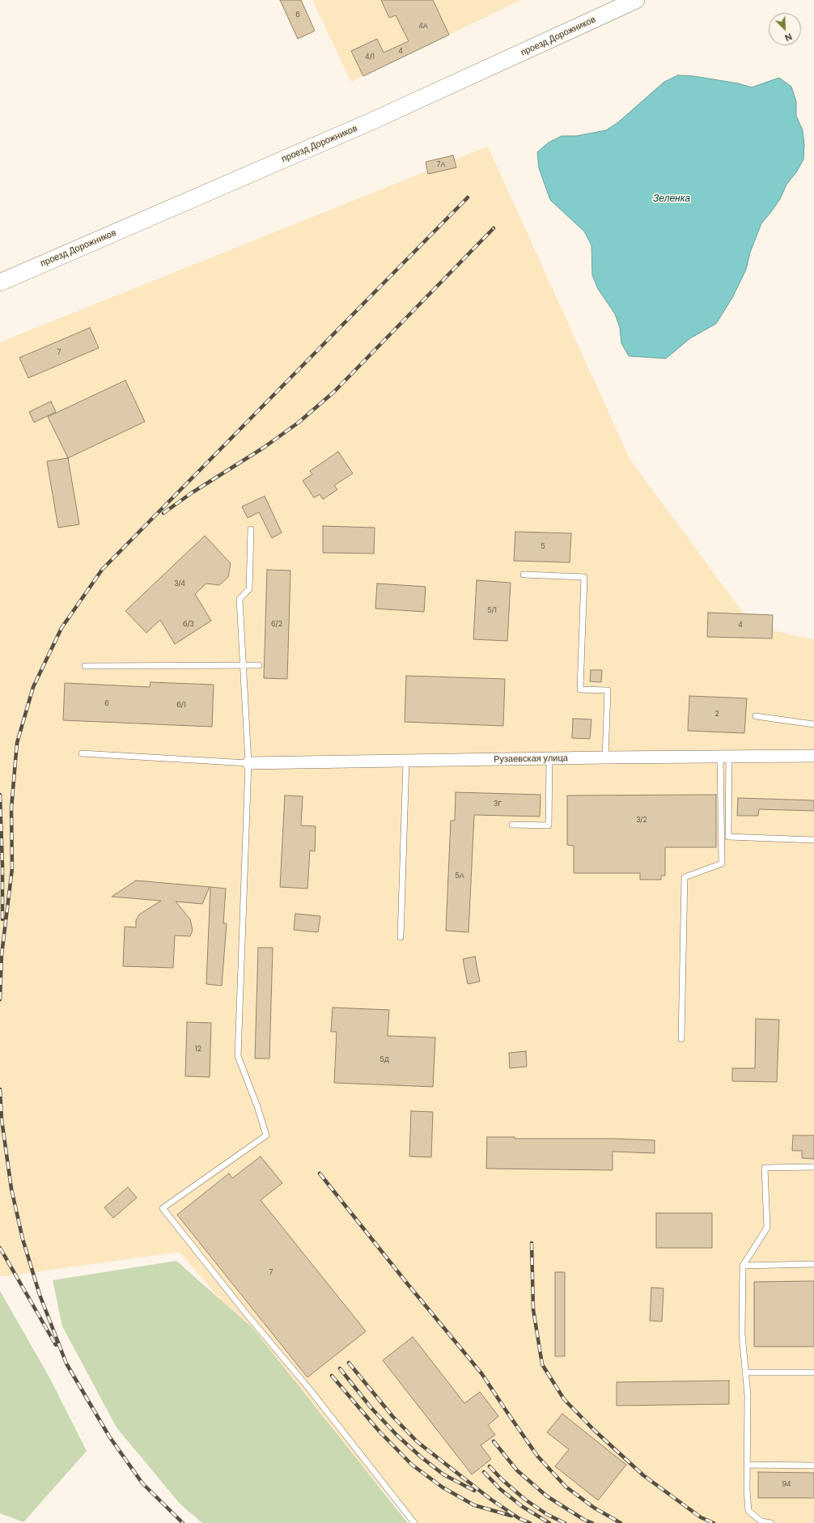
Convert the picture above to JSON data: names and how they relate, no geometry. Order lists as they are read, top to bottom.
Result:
{
  "streets": {
    "main road": ["проезд Дорожников"],
    "street": ["Рузаевская улица"]
  },
  "water": ["Зеленка"],
  "house_numbers": [
    "6",
    "4А",
    "4",
    "4/1",
    "7А",
    "7",
    "5",
    "3/4",
    "5/1",
    "6/3",
    "6/2",
    "4",
    "6",
    "6/1",
    "2",
    "3Г",
    "3/2",
    "5А",
    "12",
    "5Д",
    "7",
    "94"
  ],
  "north": "bottom right"
}
